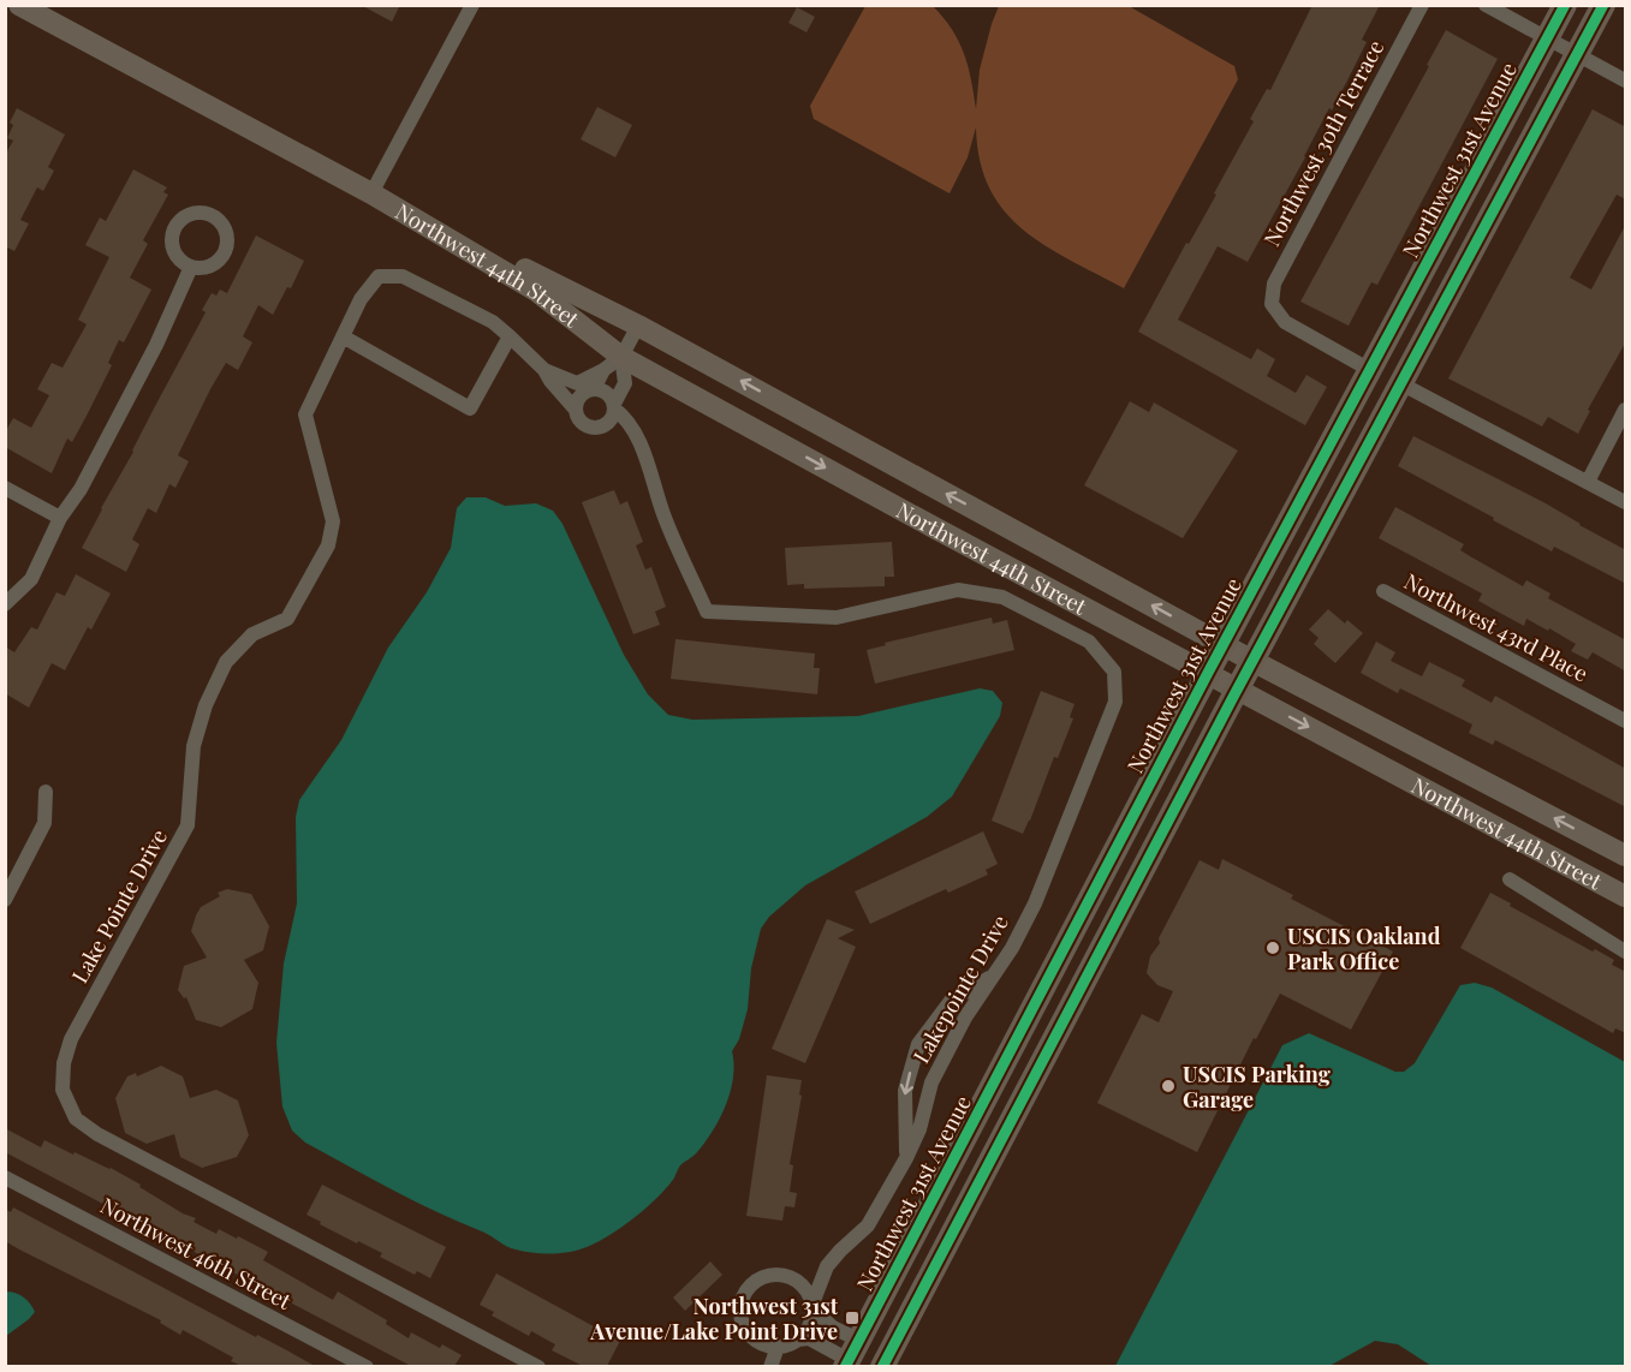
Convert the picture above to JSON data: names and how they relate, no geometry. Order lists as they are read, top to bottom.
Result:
{
  "streets": {
    "main road": ["Northwest 31st Avenue"],
    "street": [
      "Northwest 30th Terrace",
      "Northwest 44th Street",
      "Northwest 43rd Place",
      "Lake Pointe Drive",
      "Lakepointe Drive",
      "Northwest 46th Street"
    ]
  },
  "crossings": [
    ["Northwest 30th Terrace", "Northwest 31st Avenue"],
    ["Northwest 31st Avenue", "Northwest 44th Street"],
    ["Lake Pointe Drive", "Lakepointe Drive"]
  ],
  "places": {
    "other": ["USCIS Oakland Park Office", "USCIS Parking Garage"],
    "transit": ["Northwest 31st Avenue/Lake Point Drive"]
  }
}
